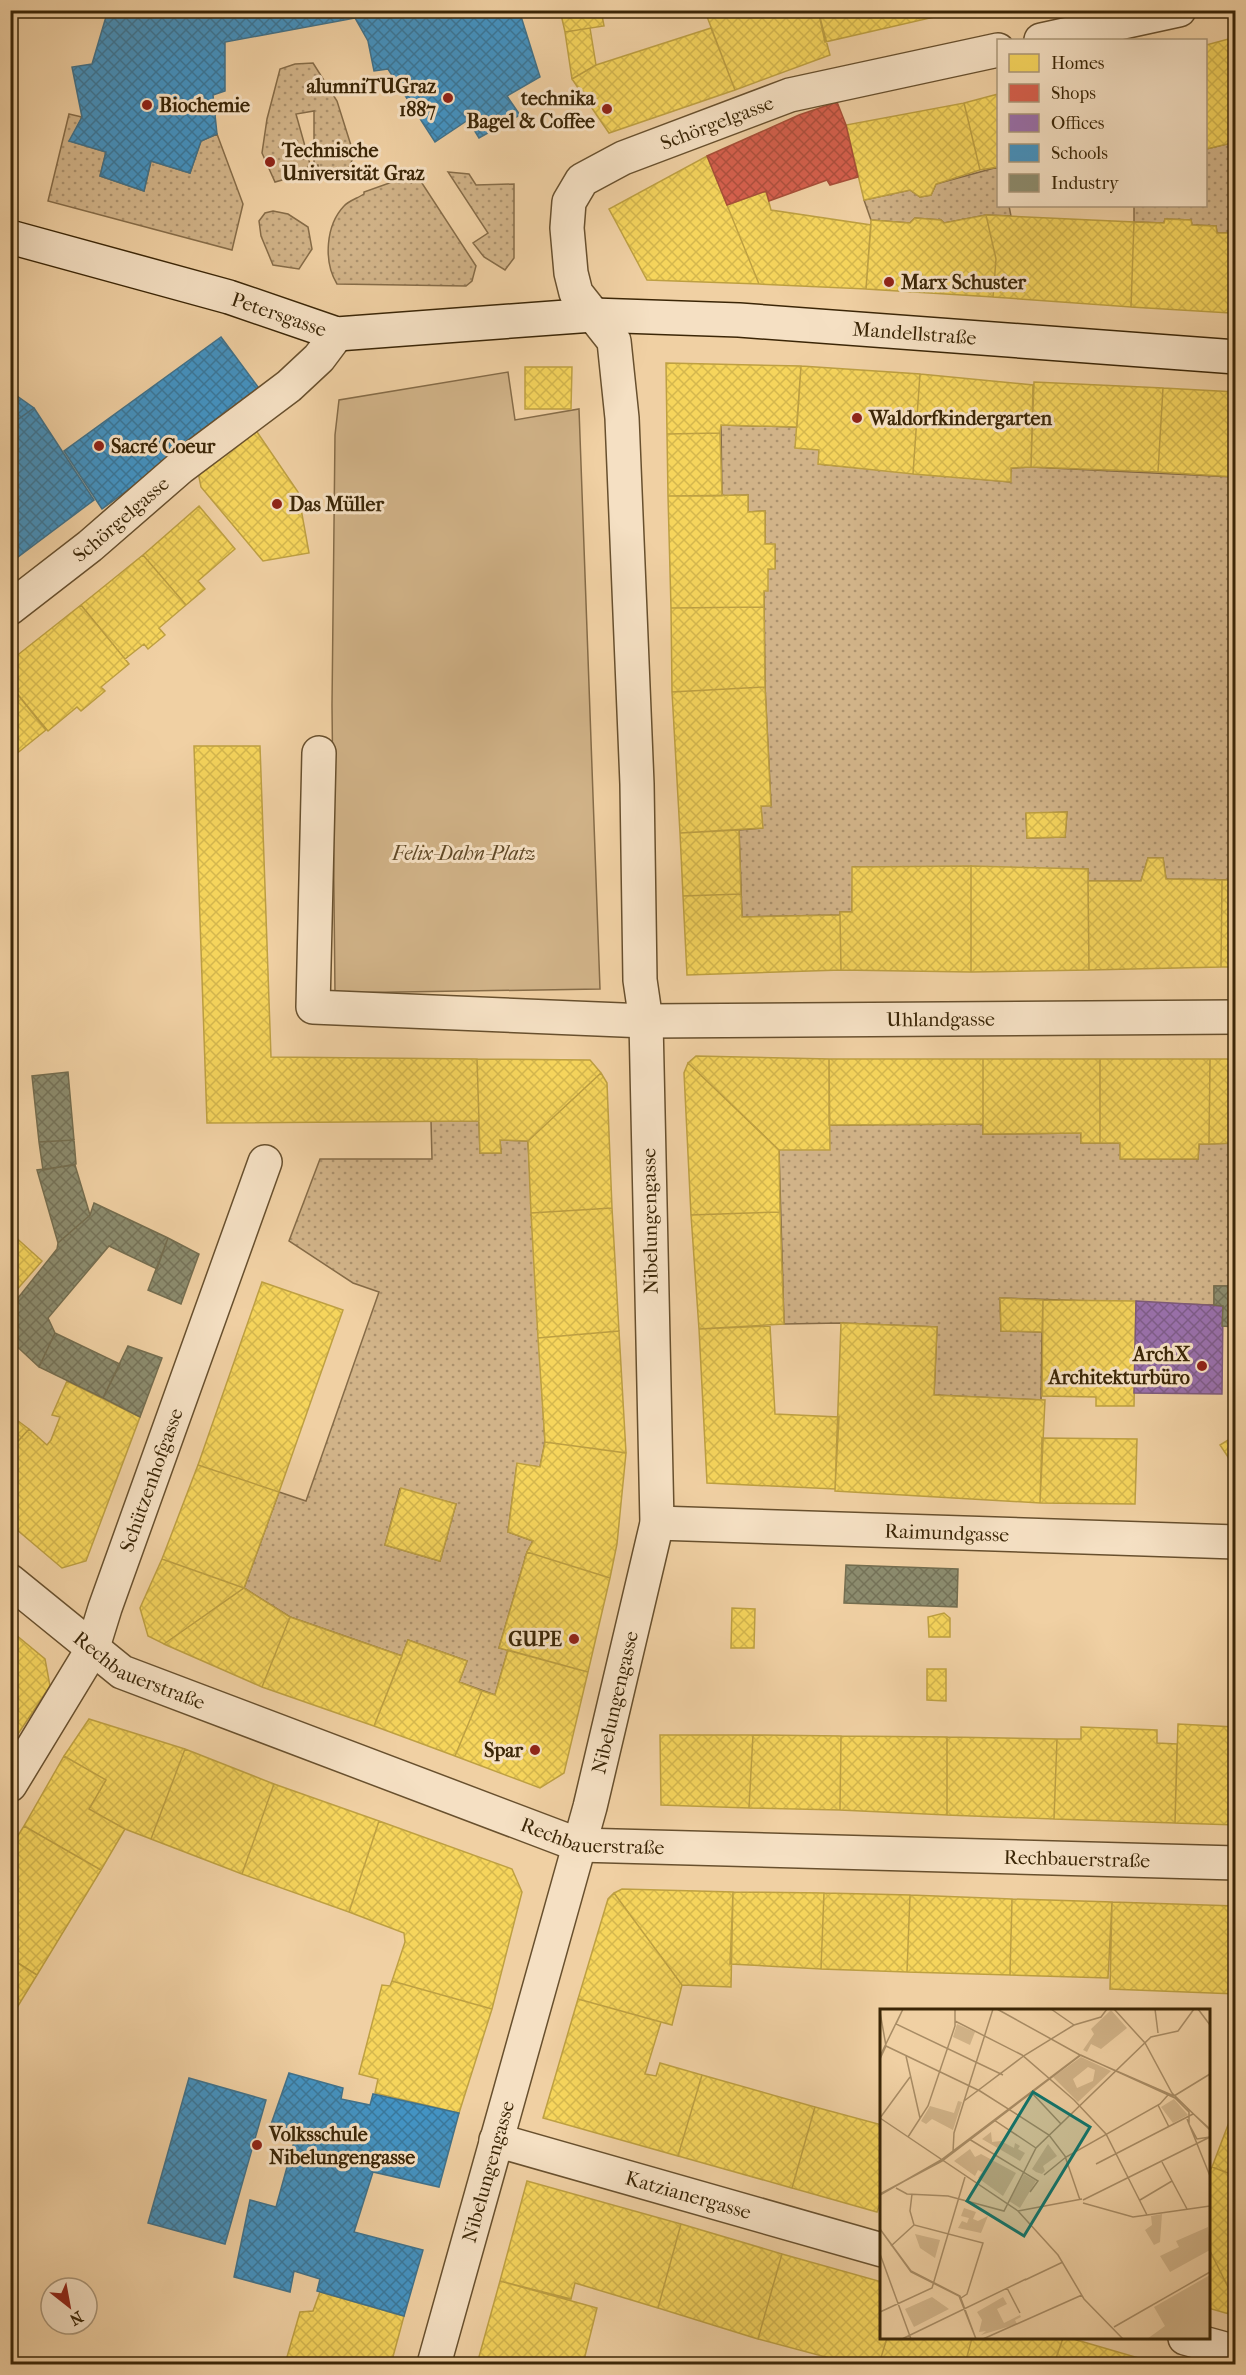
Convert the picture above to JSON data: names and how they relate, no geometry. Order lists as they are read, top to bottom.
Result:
{
  "streets": {
    "street": [
      "Schörgelgasse",
      "Petersgasse",
      "Mandellstraße",
      "Uhlandgasse",
      "Nibelungengasse",
      "Schützenhofgasse",
      "Raimundgasse",
      "Rechbauerstraße",
      "Katzianergasse"
    ]
  },
  "crossings": [
    ["Schörgelgasse", "Petersgasse"],
    ["Schörgelgasse", "Mandellstraße"],
    ["Petersgasse", "Mandellstraße"],
    ["Uhlandgasse", "Nibelungengasse"],
    ["Nibelungengasse", "Raimundgasse"],
    ["Nibelungengasse", "Rechbauerstraße"],
    ["Nibelungengasse", "Katzianergasse"],
    ["Schützenhofgasse", "Rechbauerstraße"]
  ],
  "parks": ["Felix-Dahn-Platz"],
  "places": [
    "alumniTUGraz 1887",
    "Biochemie",
    "technika Bagel & Coffee",
    "Technische Universität Graz",
    "Marx Schuster",
    "Waldorfkindergarten",
    "Sacré Coeur",
    "Das Müller",
    "ArchX Architekturbüro",
    "GUPE",
    "Spar",
    "Volksschule Nibelungengasse"
  ],
  "legend": [
    "Homes",
    "Shops",
    "Offices",
    "Schools",
    "Industry"
  ],
  "north": "bottom right"
}
